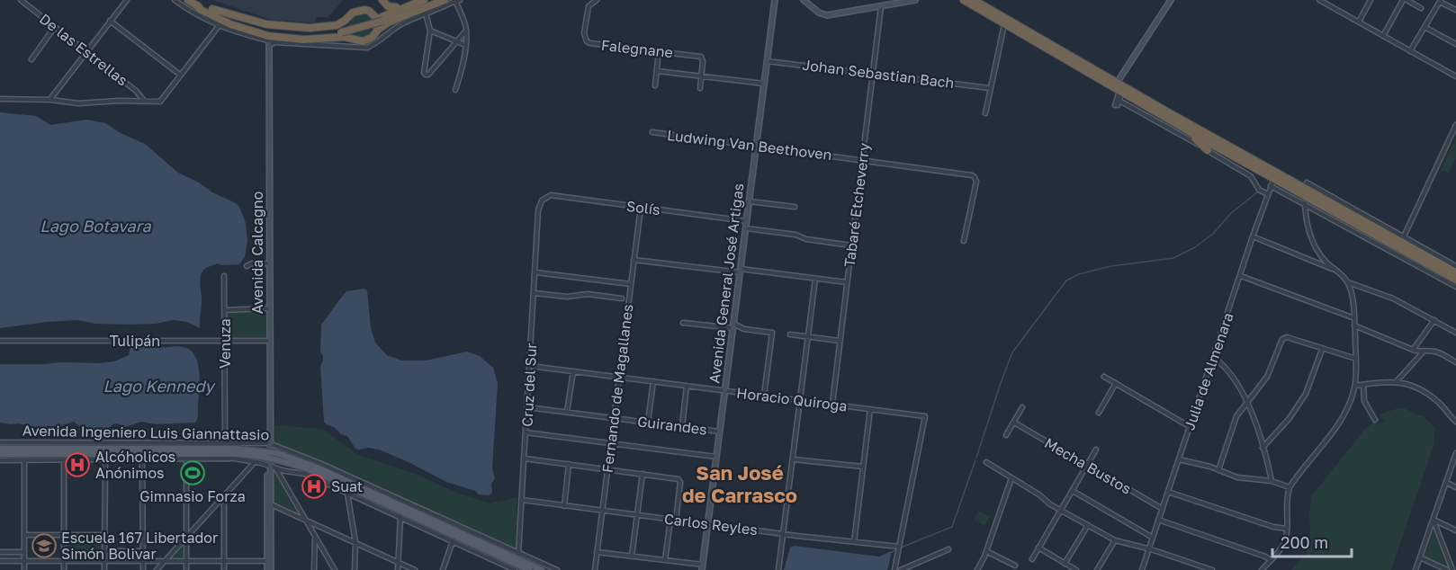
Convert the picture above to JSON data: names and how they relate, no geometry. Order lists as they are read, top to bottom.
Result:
{
  "streets": {
    "main road": ["Avenida Ingeniero Luis Giannattasio"],
    "street": [
      "Falegnane",
      "De las Estrellas",
      "Johan Sebastian Bach",
      "Ludwing Van Beethoven",
      "Tabaré Etcheverry",
      "Solís",
      "Avenida Calcagno",
      "Avenida General José Artigas",
      "Tulipán",
      "Venuza",
      "Julia de Almenara",
      "Cruz del Sur",
      "Fernando de Magallanes",
      "Horacio Quiroga",
      "Guirandes",
      "Mecha Bustos",
      "Carlos Reyles"
    ]
  },
  "crossings": [
    ["Johan Sebastian Bach", "Tabaré Etcheverry"],
    ["Johan Sebastian Bach", "Avenida General José Artigas"],
    ["Ludwing Van Beethoven", "Tabaré Etcheverry"],
    ["Ludwing Van Beethoven", "Avenida General José Artigas"],
    ["Tabaré Etcheverry", "Horacio Quiroga"],
    ["Solís", "Avenida General José Artigas"],
    ["Solís", "Cruz del Sur"],
    ["Solís", "Fernando de Magallanes"],
    ["Avenida Calcagno", "Tulipán"],
    ["Avenida Calcagno", "Avenida Ingeniero Luis Giannattasio"],
    ["Avenida General José Artigas", "Horacio Quiroga"],
    ["Avenida General José Artigas", "Guirandes"],
    ["Avenida General José Artigas", "Carlos Reyles"],
    ["Tulipán", "Venuza"],
    ["Venuza", "Avenida Ingeniero Luis Giannattasio"],
    ["Julia de Almenara", "Mecha Bustos"],
    ["Cruz del Sur", "Horacio Quiroga"],
    ["Cruz del Sur", "Guirandes"],
    ["Cruz del Sur", "Avenida Ingeniero Luis Giannattasio"],
    ["Cruz del Sur", "Carlos Reyles"],
    ["Fernando de Magallanes", "Horacio Quiroga"],
    ["Fernando de Magallanes", "Guirandes"],
    ["Fernando de Magallanes", "Carlos Reyles"],
    ["Horacio Quiroga", "Carlos Reyles"]
  ],
  "districts": ["San José de Carrasco"],
  "water": ["Lago Botavara", "Lago Kennedy"],
  "places": {
    "hospital": ["Alcóholicos Anónimos", "Suat"],
    "sports": ["Gimnasio Forza"],
    "school or university": ["Escuela 167 Libertador Simón Bolivar"]
  },
  "scale_bar": "200 m"
}
